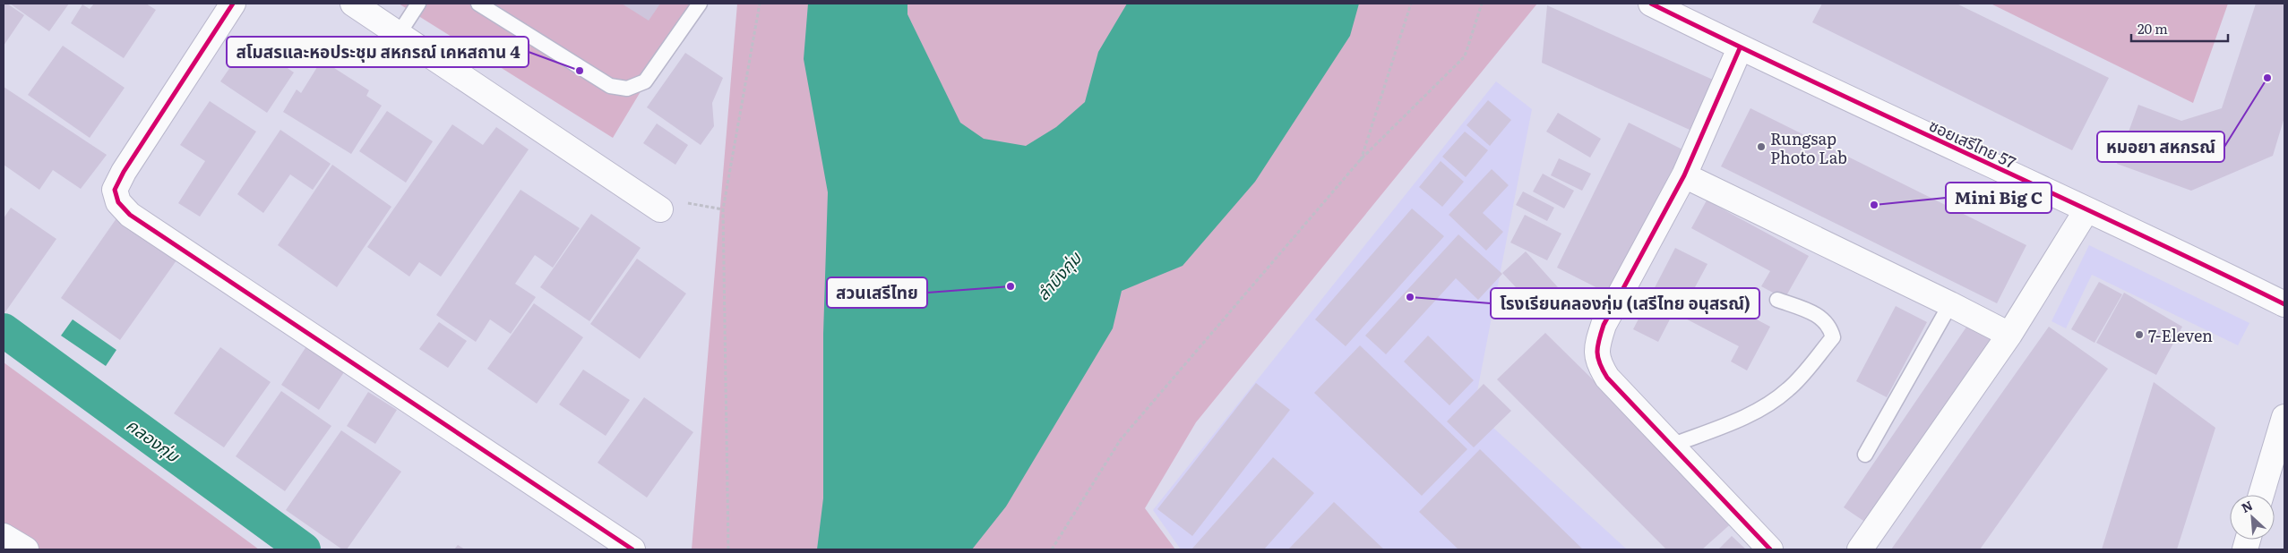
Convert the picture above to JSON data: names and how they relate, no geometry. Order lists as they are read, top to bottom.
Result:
{
  "streets": {
    "street": ["ซอยเสรีไทย 57"]
  },
  "water": ["ลำบึงกุ่ม", "คลองกุ่ม"],
  "places": [
    "สโมสรและหอประชุม สหกรณ์ เคหสถาน 4",
    "หมอยา สหกรณ์",
    "Rungsap Photo Lab",
    "Mini Big C",
    "สวนเสรีไทย",
    "โรงเรียนคลองกุ่ม (เสรีไทย อนุสรณ์)",
    "7-Eleven"
  ],
  "scale_bar": "20 m",
  "north": "top left"
}
